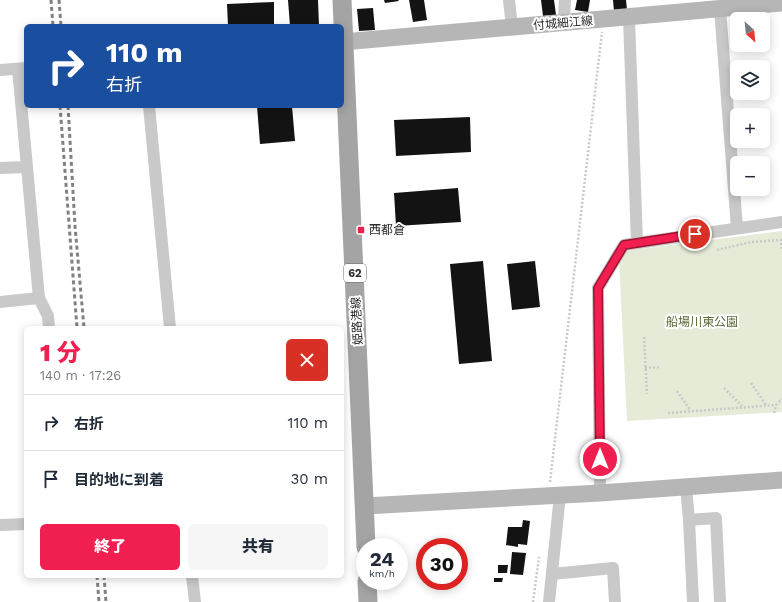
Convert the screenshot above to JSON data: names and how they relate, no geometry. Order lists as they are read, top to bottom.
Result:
{
  "streets": {
    "main road": ["付城細江線", "62", "姫路港線"]
  },
  "parks": ["船場川東公園"],
  "places": {
    "transit": ["西都倉"]
  },
  "north": "bottom right",
  "page": {
    "map_buttons": ["+", "−"],
    "turn": ["110 m", "右折"],
    "heading": ["1 分", "140 m · 17:26"],
    "list": [
      {
        "name": "右折",
        "value": "110 m"
      },
      {
        "name": "目的地に到着",
        "value": "30 m"
      }
    ],
    "buttons": ["終了", "共有"],
    "speed": "24 km/h",
    "limit": "30"
  }
}
